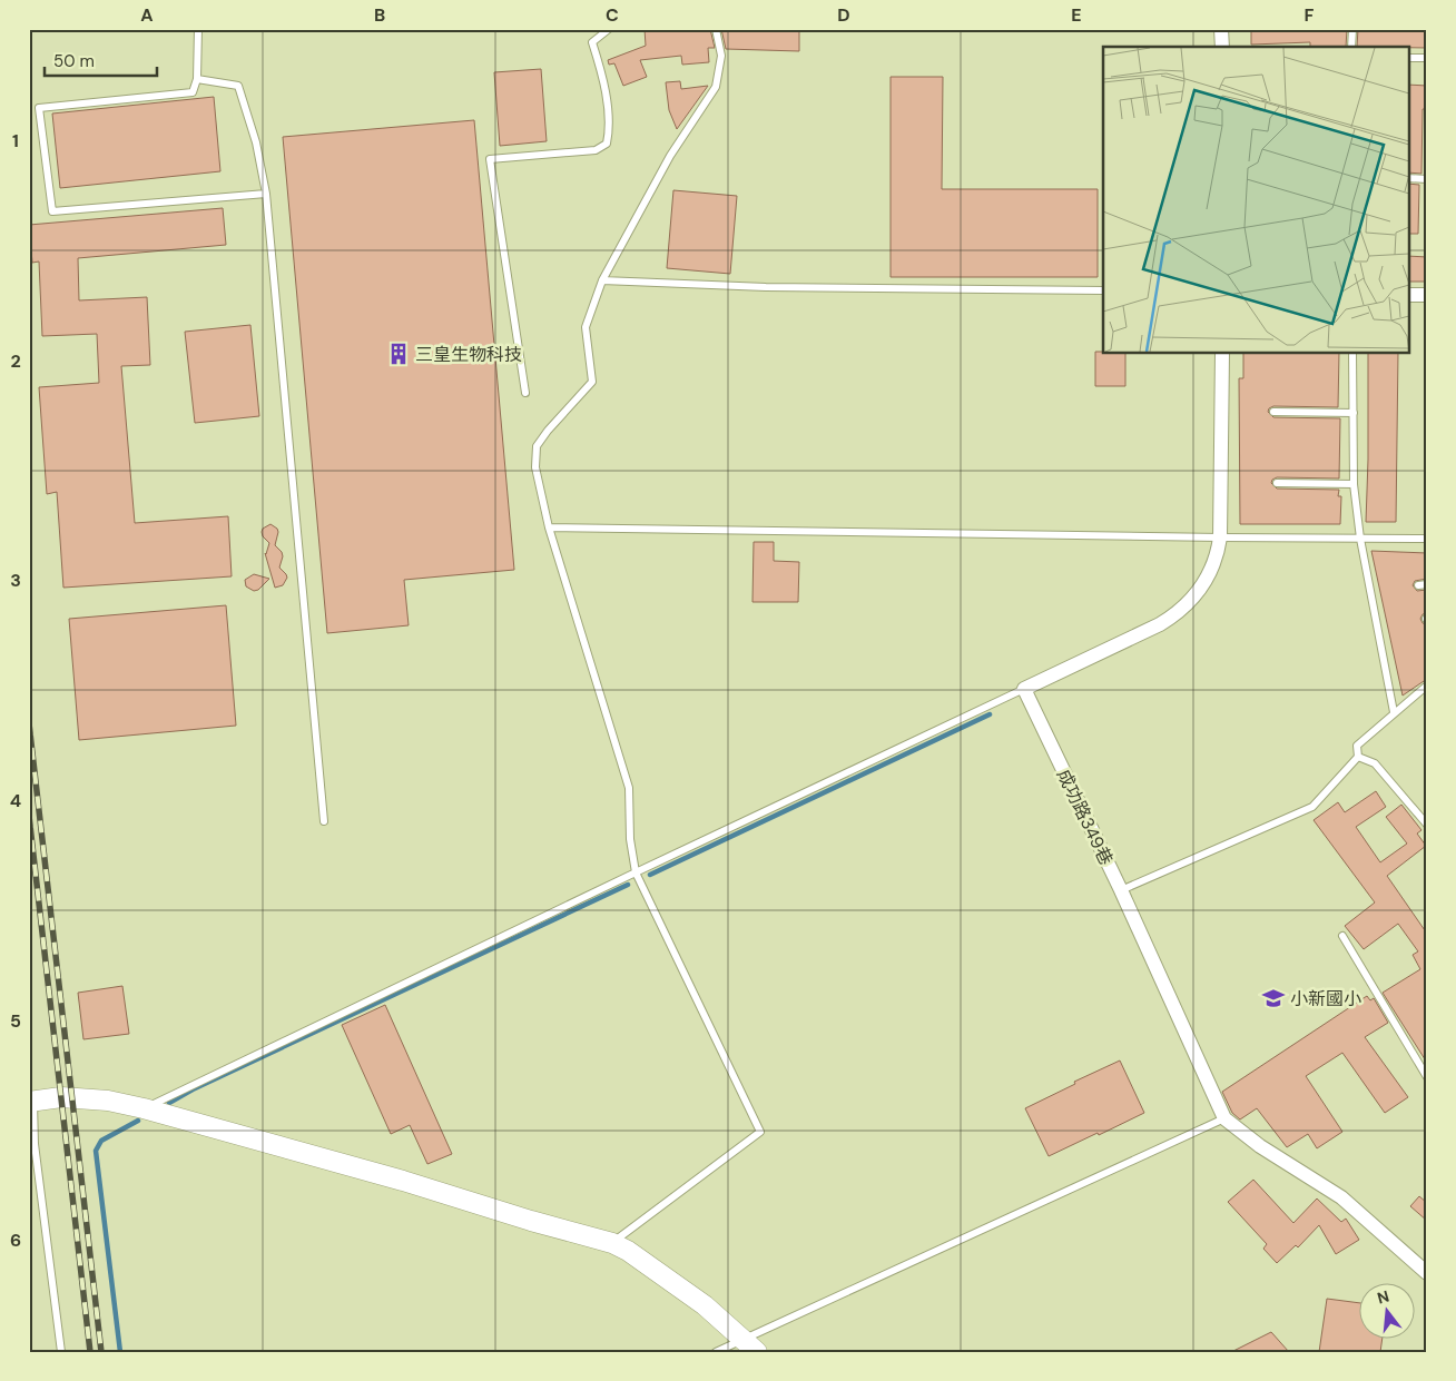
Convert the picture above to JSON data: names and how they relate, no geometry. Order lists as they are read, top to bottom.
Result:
{
  "streets": {
    "street": ["成功路349巷"]
  },
  "places": {
    "building": ["三皇生物科技"],
    "school or university": ["小新國小"]
  },
  "scale_bar": "50 m",
  "north": "top",
  "grid": {
    "columns": [
      "A",
      "B",
      "C",
      "D",
      "E",
      "F"
    ],
    "rows": [
      "1",
      "2",
      "3",
      "4",
      "5",
      "6"
    ]
  }
}
